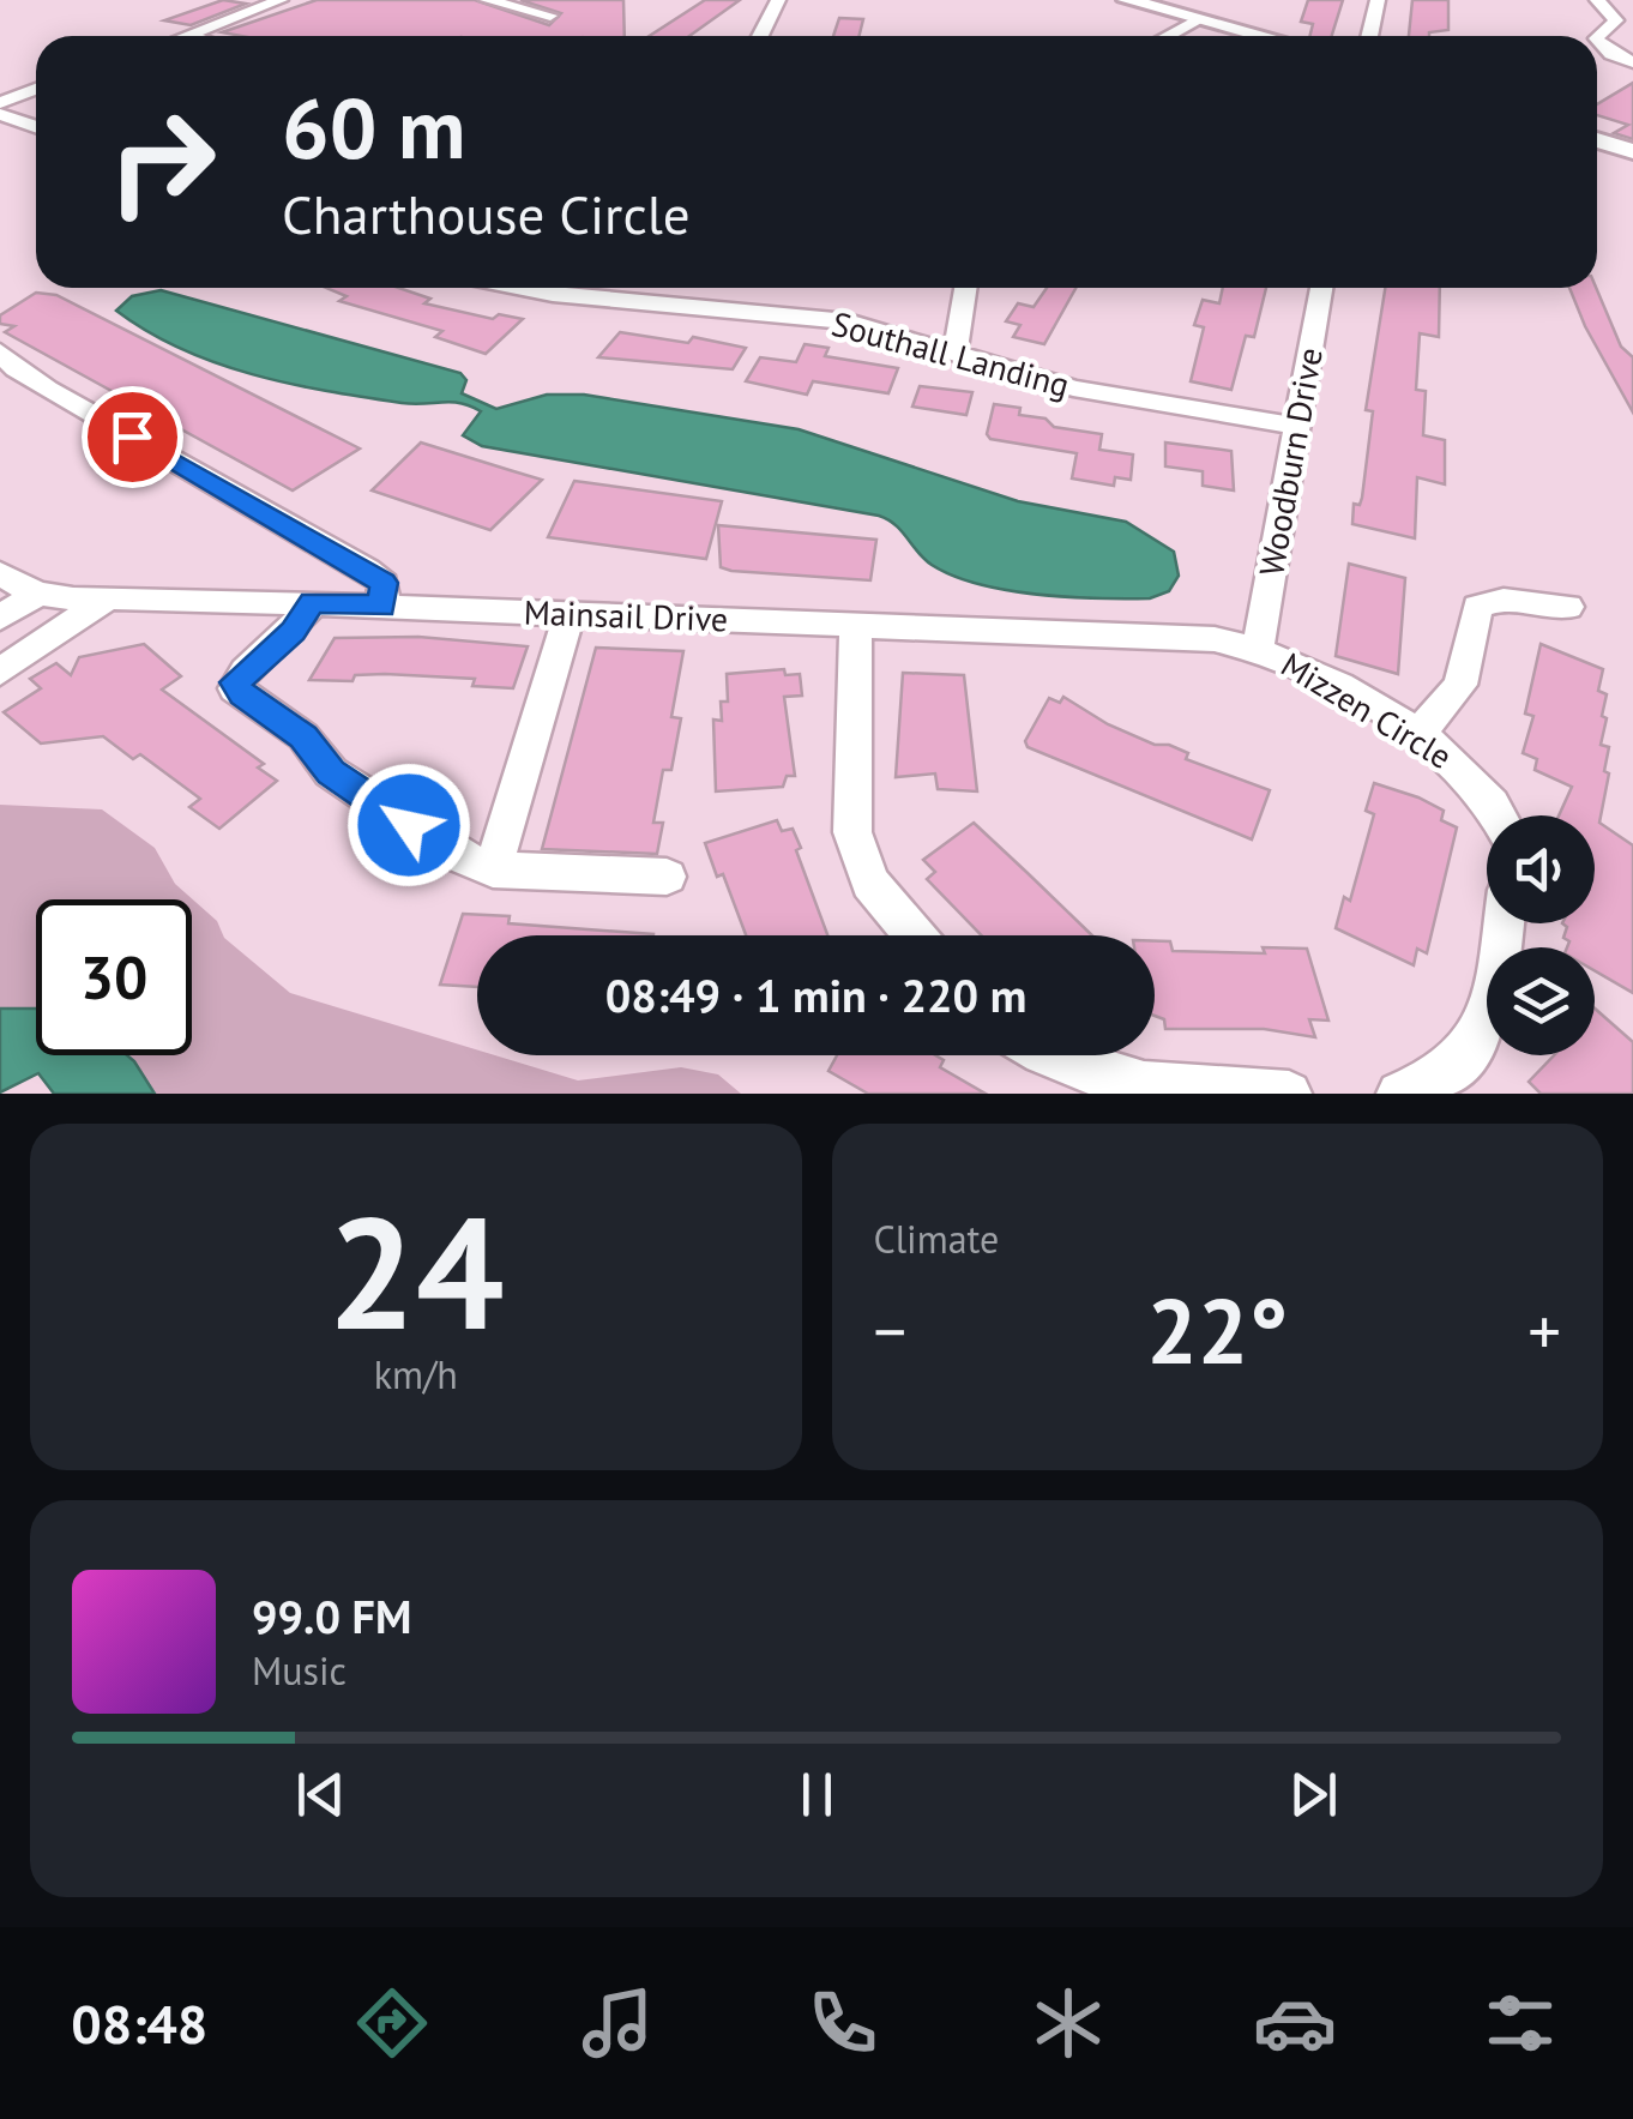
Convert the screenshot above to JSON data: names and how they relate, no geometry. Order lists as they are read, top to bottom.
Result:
{
  "streets": {
    "street": [
      "Southall Landing",
      "Woodburn Drive",
      "Mainsail Drive",
      "Mizzen Circle"
    ]
  },
  "crossings": [
    ["Southall Landing", "Woodburn Drive"],
    ["Woodburn Drive", "Mainsail Drive"],
    ["Woodburn Drive", "Mizzen Circle"],
    ["Mainsail Drive", "Mizzen Circle"]
  ],
  "page": {
    "turn": ["60 m", "Charthouse Circle"],
    "limit": "30",
    "trip": "08:49 · 1 min · 220 m",
    "tile": [
      ["24", "km/h"],
      "Climate"
    ],
    "heat": ["−", "22°", "+"],
    "song": ["99.0 FM", "Music"],
    "tabs": "08:48"
  }
}
